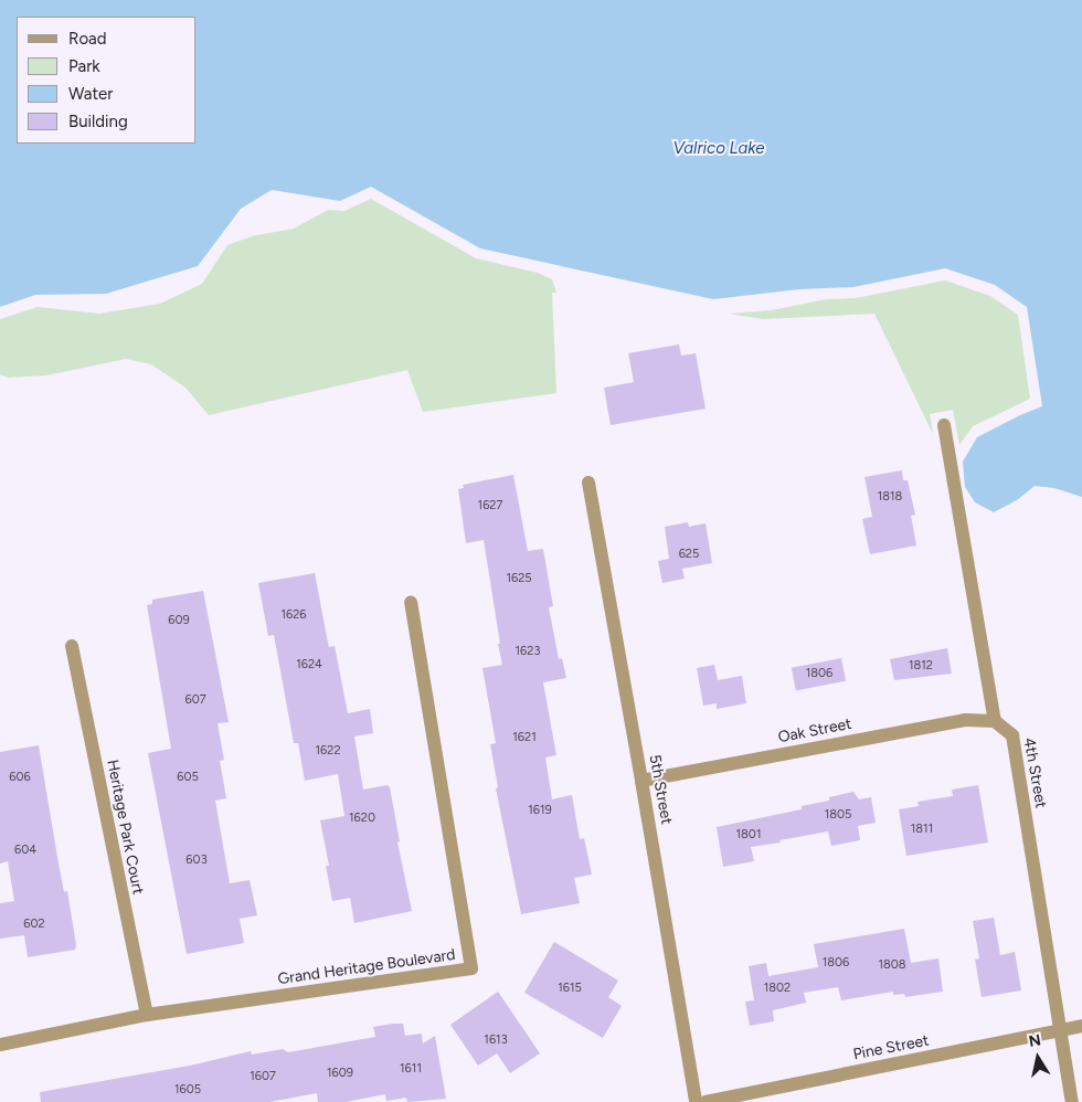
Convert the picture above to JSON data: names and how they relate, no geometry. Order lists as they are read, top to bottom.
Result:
{
  "streets": {
    "street": [
      "Oak Street",
      "4th Street",
      "5th Street",
      "Heritage Park Court",
      "Grand Heritage Boulevard",
      "Pine Street"
    ]
  },
  "crossings": [
    ["Oak Street", "4th Street"],
    ["Oak Street", "5th Street"],
    ["4th Street", "Pine Street"],
    ["Heritage Park Court", "Grand Heritage Boulevard"]
  ],
  "water": ["Valrico Lake"],
  "house_numbers": [
    "1818",
    "1627",
    "625",
    "1625",
    "1626",
    "609",
    "1623",
    "1624",
    "1812",
    "1806",
    "607",
    "1621",
    "1622",
    "606",
    "605",
    "1619",
    "1805",
    "1620",
    "1811",
    "1801",
    "604",
    "603",
    "602",
    "1806",
    "1808",
    "1615",
    "1802",
    "1613",
    "1611",
    "1609",
    "1607",
    "1605"
  ],
  "legend": [
    "Road",
    "Park",
    "Water",
    "Building"
  ],
  "north": "top"
}
